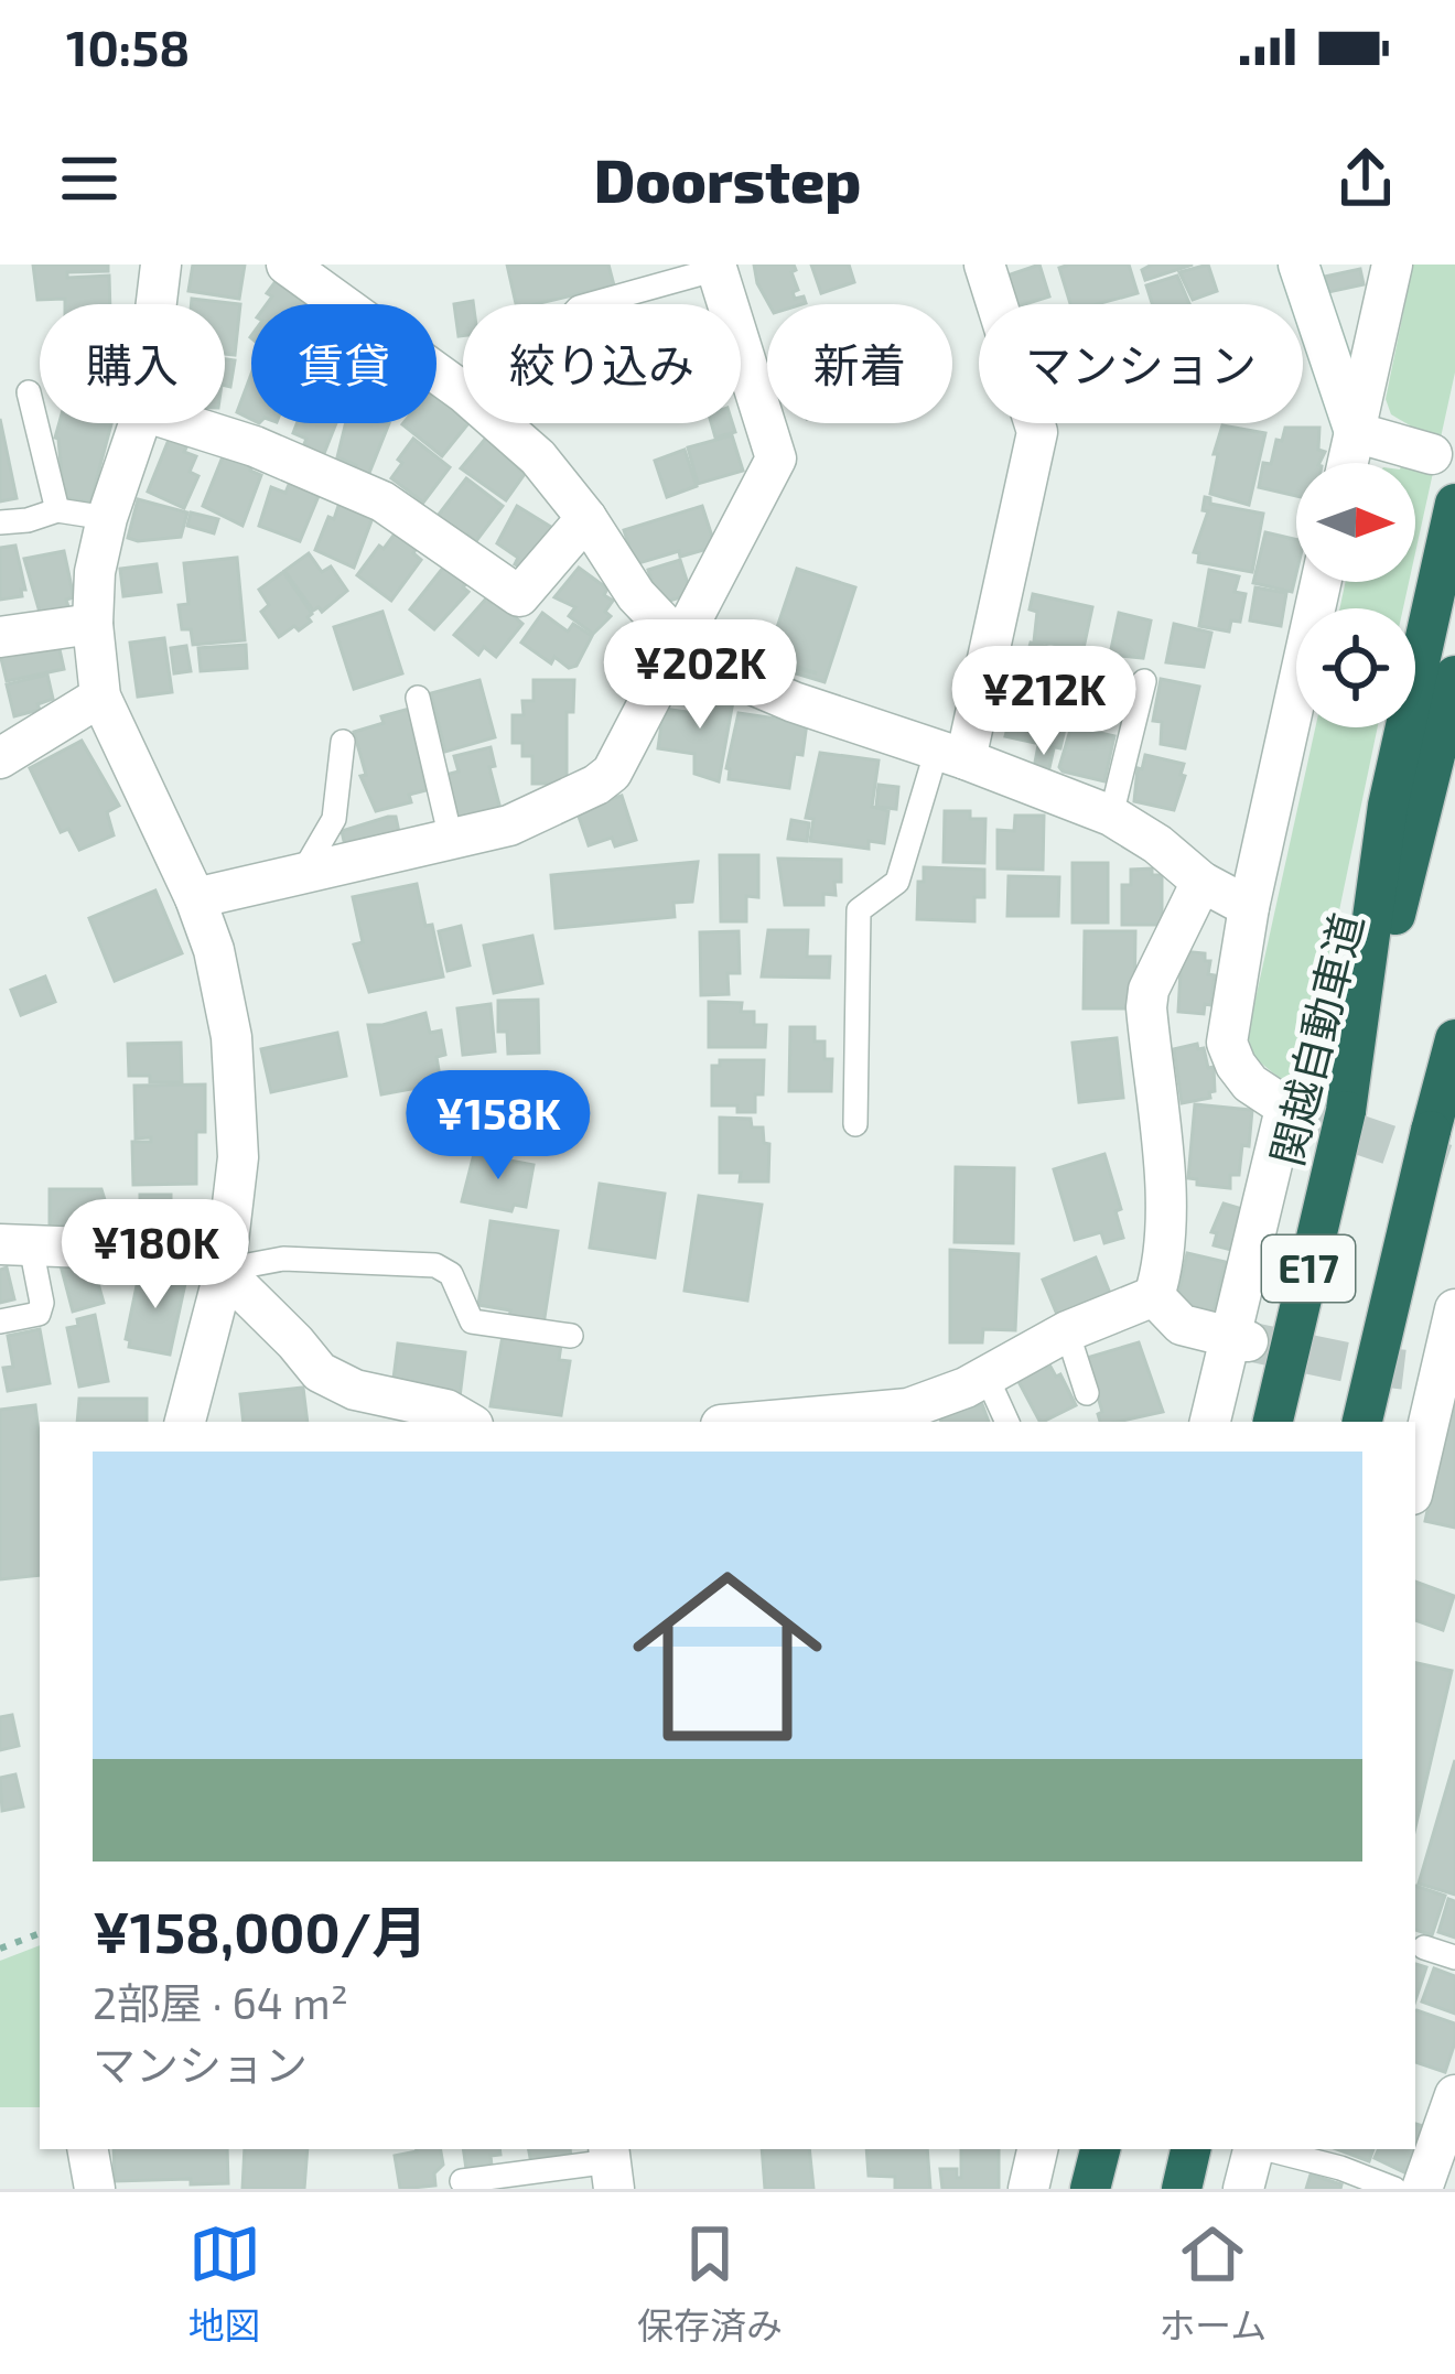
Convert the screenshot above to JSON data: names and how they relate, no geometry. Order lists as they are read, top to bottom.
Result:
{
  "streets": {
    "highway": ["関越自動車道", "E17"]
  },
  "north": "right",
  "page": {
    "status": "10:58",
    "header": "Doorstep",
    "chip": [
      "購入",
      "賃貸",
      "絞り込み",
      "新着",
      "マンション"
    ],
    "price": [
      "¥202K",
      "¥212K",
      "¥158K",
      "¥180K"
    ],
    "list": [
      {
        "name": "¥158,000/月",
        "note": "2部屋 · 64 m² · マンション"
      }
    ],
    "tabs": ["地図", "保存済み", "ホーム"]
  }
}
